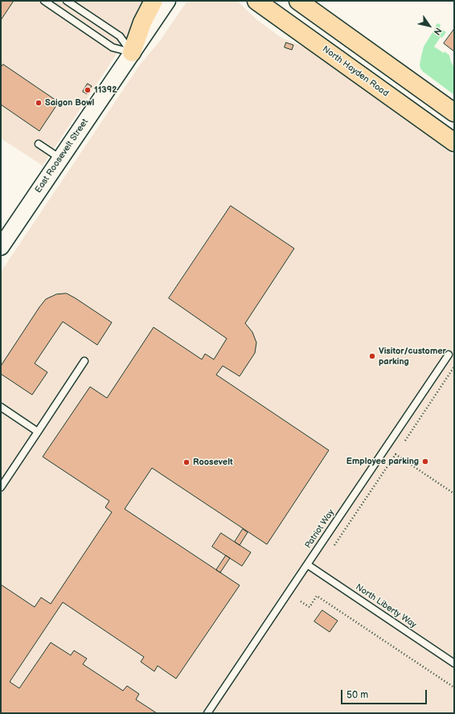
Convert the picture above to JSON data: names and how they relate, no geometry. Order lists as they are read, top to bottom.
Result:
{
  "streets": {
    "main road": ["North Hayden Road"],
    "street": ["East Roosevelt Street"],
    "lane": ["Patriot Way", "North Liberty Way"]
  },
  "crossings": [
    ["Patriot Way", "North Liberty Way"]
  ],
  "places": [
    "11392",
    "Saigon Bowl",
    "Visitor/customer parking",
    "Employee parking",
    "Roosevelt"
  ],
  "scale_bar": "50 m",
  "north": "bottom right"
}
